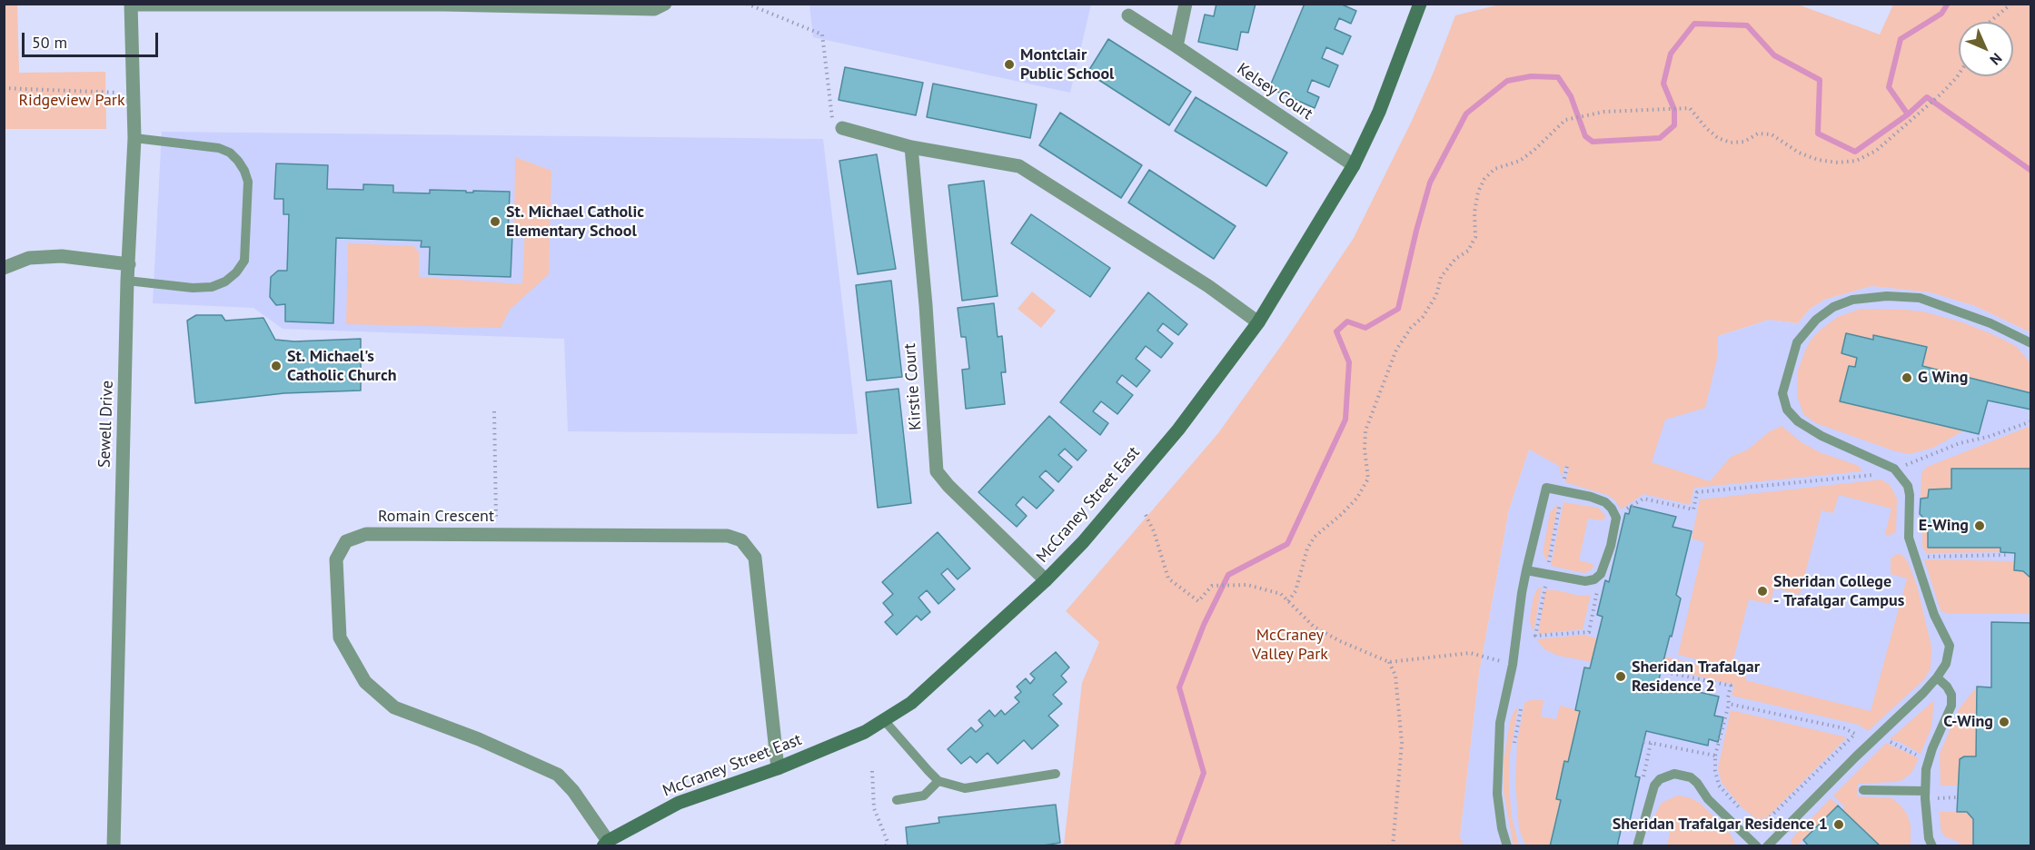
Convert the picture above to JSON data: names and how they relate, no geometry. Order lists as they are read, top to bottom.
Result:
{
  "streets": {
    "street": [
      "Kelsey Court",
      "Kirstie Court",
      "Sewell Drive",
      "McCraney Street East",
      "Romain Crescent"
    ]
  },
  "crossings": [
    ["Kelsey Court", "McCraney Street East"],
    ["Kirstie Court", "McCraney Street East"],
    ["McCraney Street East", "Romain Crescent"]
  ],
  "parks": ["Ridgeview Park", "McCraney Valley Park"],
  "places": [
    "Montclair Public School",
    "St. Michael Catholic Elementary School",
    "St. Michael's Catholic Church",
    "G Wing",
    "E-Wing",
    "Sheridan College - Trafalgar Campus",
    "Sheridan Trafalgar Residence 2",
    "C-Wing",
    "Sheridan Trafalgar Residence 1"
  ],
  "scale_bar": "50 m",
  "north": "bottom right"
}
